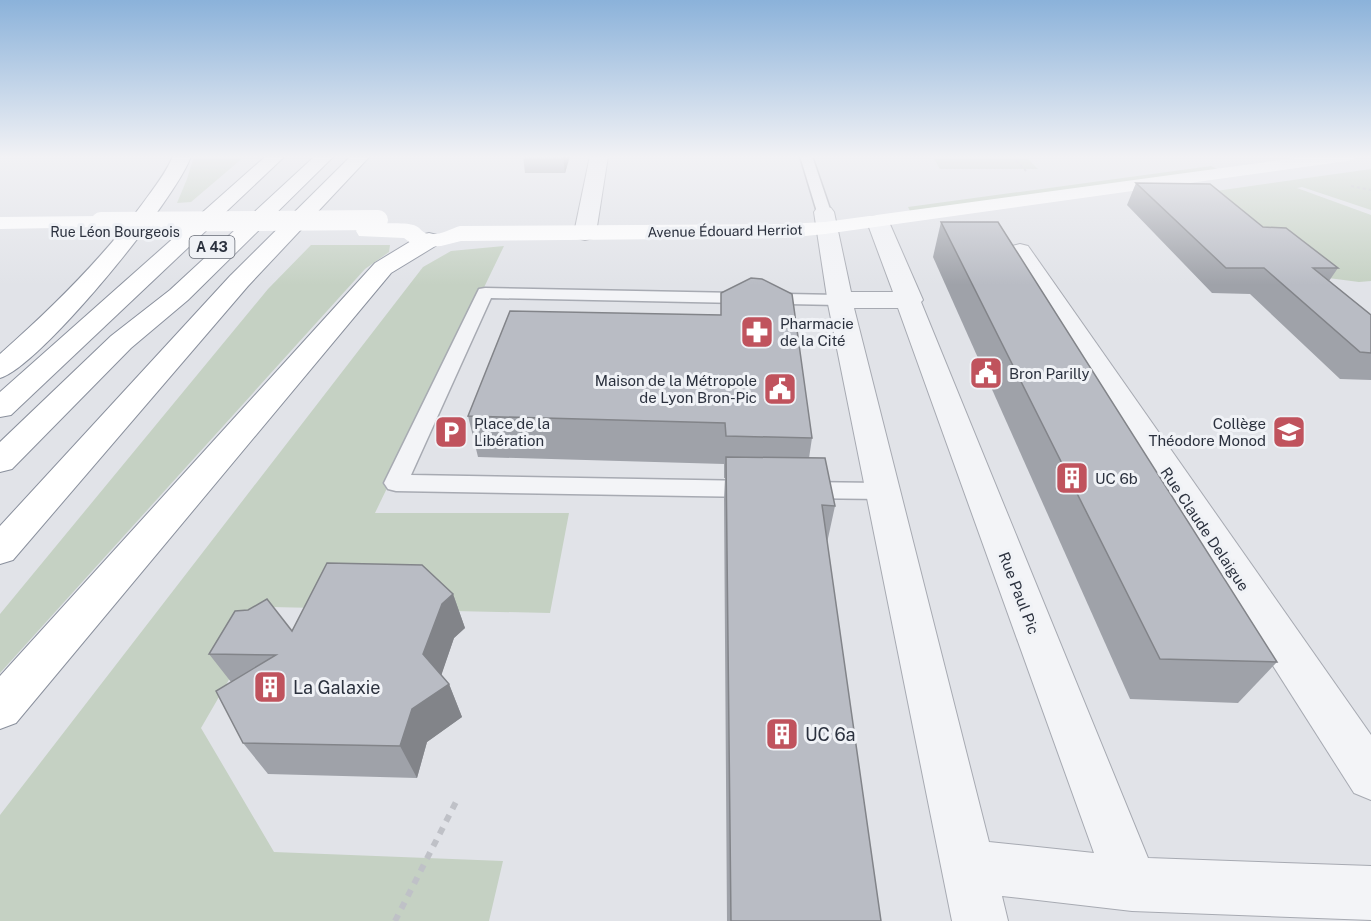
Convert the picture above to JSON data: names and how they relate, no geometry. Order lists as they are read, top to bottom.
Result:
{
  "streets": {
    "main road": ["Avenue Édouard Herriot", "Rue Léon Bourgeois", "A 43"],
    "street": ["Rue Claude Delaigue", "Rue Paul Pic"]
  },
  "crossings": [
    ["Avenue Édouard Herriot", "Rue Léon Bourgeois"],
    ["Avenue Édouard Herriot", "Rue Paul Pic"]
  ],
  "places": {
    "pharmacy": ["Pharmacie de la Cité"],
    "public building": ["Bron Parilly", "Maison de la Métropole de Lyon Bron-Pic"],
    "parking": ["Place de la Libération"],
    "school or university": ["Collège Théodore Monod"],
    "building": ["UC 6b", "La Galaxie", "UC 6a"]
  }
}
